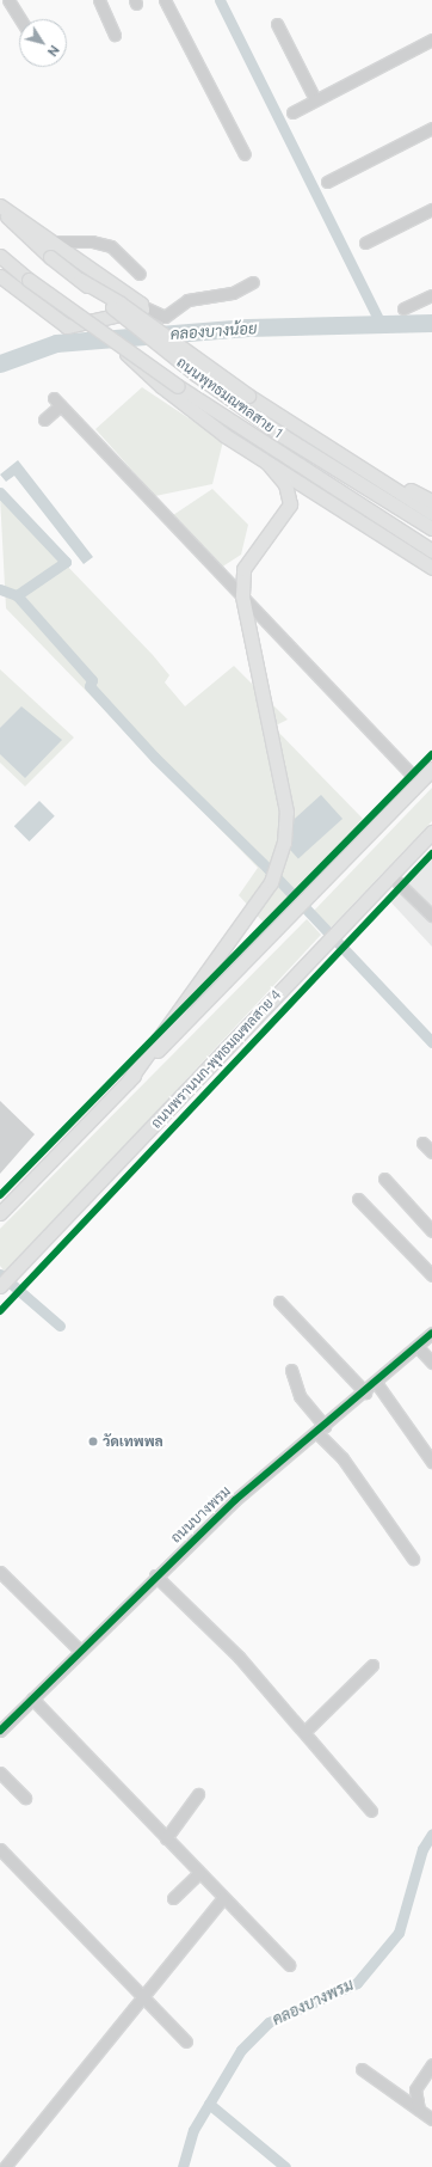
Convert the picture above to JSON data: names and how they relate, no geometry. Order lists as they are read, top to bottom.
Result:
{
  "streets": {
    "main road": ["ถนนพุทธมณฑลสาย 1", "ถนนพรานนก-พุทธมณฑลสาย 4"],
    "street": ["ถนนบางพรม"]
  },
  "water": ["คลองบางน้อย", "คลองบางพรม"],
  "places": ["วัดเทพพล"],
  "north": "bottom right"
}
